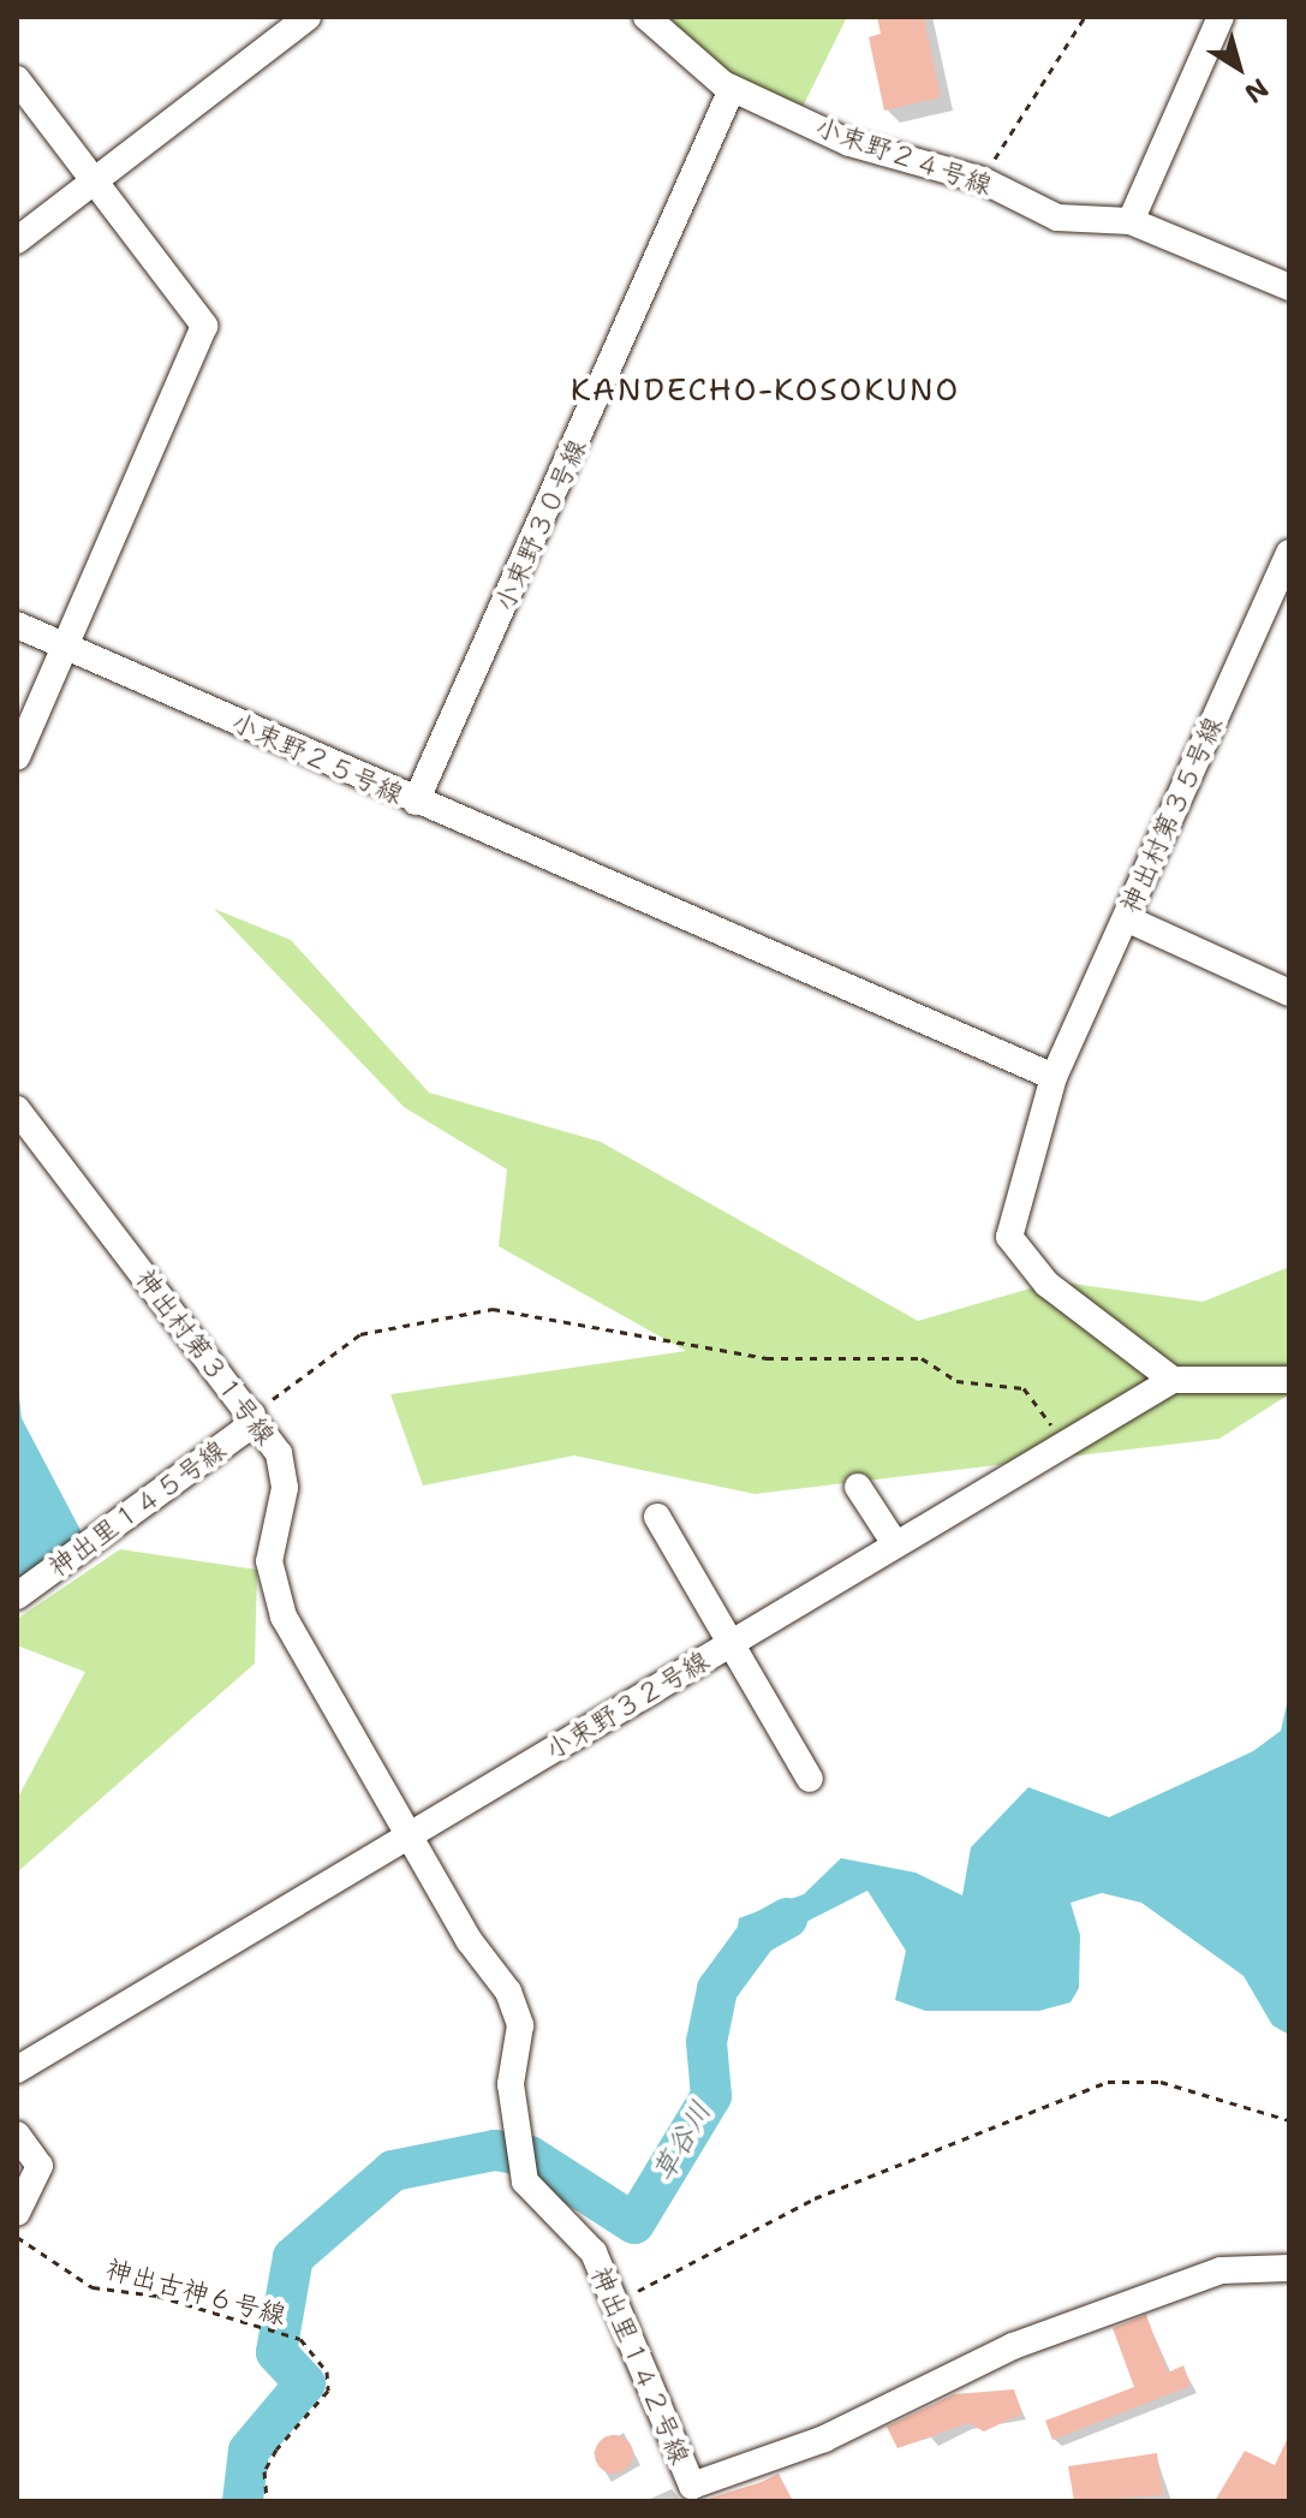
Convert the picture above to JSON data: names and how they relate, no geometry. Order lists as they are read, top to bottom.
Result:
{
  "streets": {
    "street": [
      "小束野２４号線",
      "小束野３０号線",
      "小束野２５号線",
      "神出村第３５号線",
      "神出村第３１号線",
      "神出里１４５号線",
      "小束野３２号線",
      "神出里１４２号線"
    ],
    "path": ["神出古神６号線"]
  },
  "crossings": [
    ["小束野２４号線", "小束野３０号線"],
    ["小束野３０号線", "小束野２５号線"],
    ["小束野２５号線", "神出村第３５号線"],
    ["神出村第３５号線", "小束野３２号線"],
    ["神出村第３１号線", "神出里１４５号線"],
    ["神出村第３１号線", "小束野３２号線"],
    ["神出村第３１号線", "神出里１４２号線"],
    ["小束野３２号線", "神出里１４２号線"]
  ],
  "districts": ["KANDECHO-KOSOKUNO"],
  "water": ["草谷川"],
  "north": "bottom right"
}
